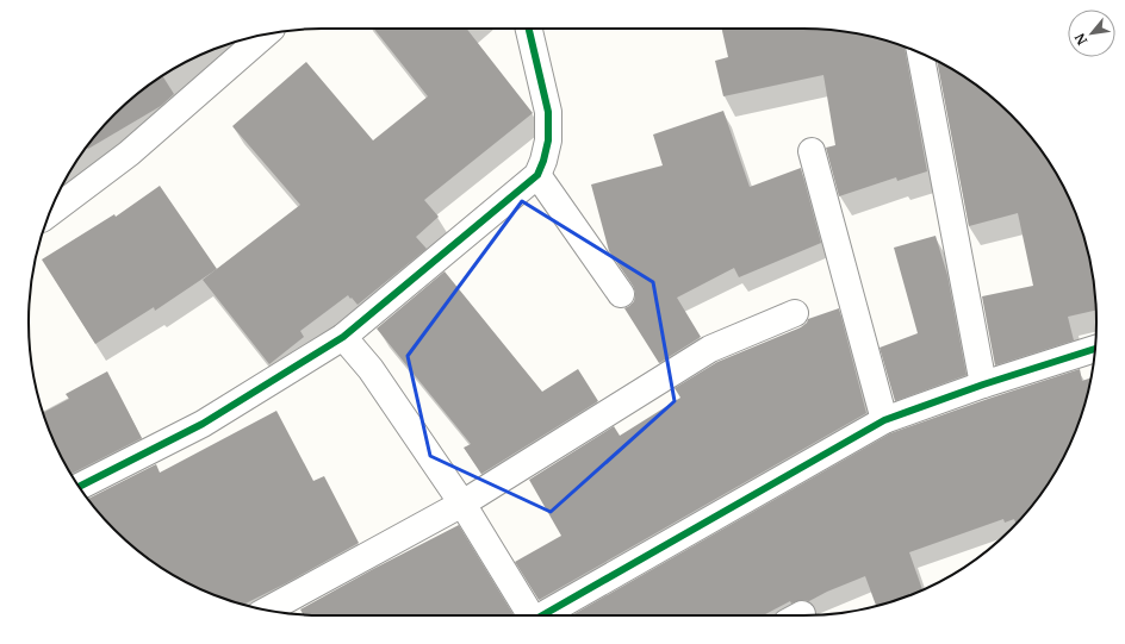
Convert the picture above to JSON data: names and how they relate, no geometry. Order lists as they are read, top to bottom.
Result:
{
  "north": "bottom left"
}
